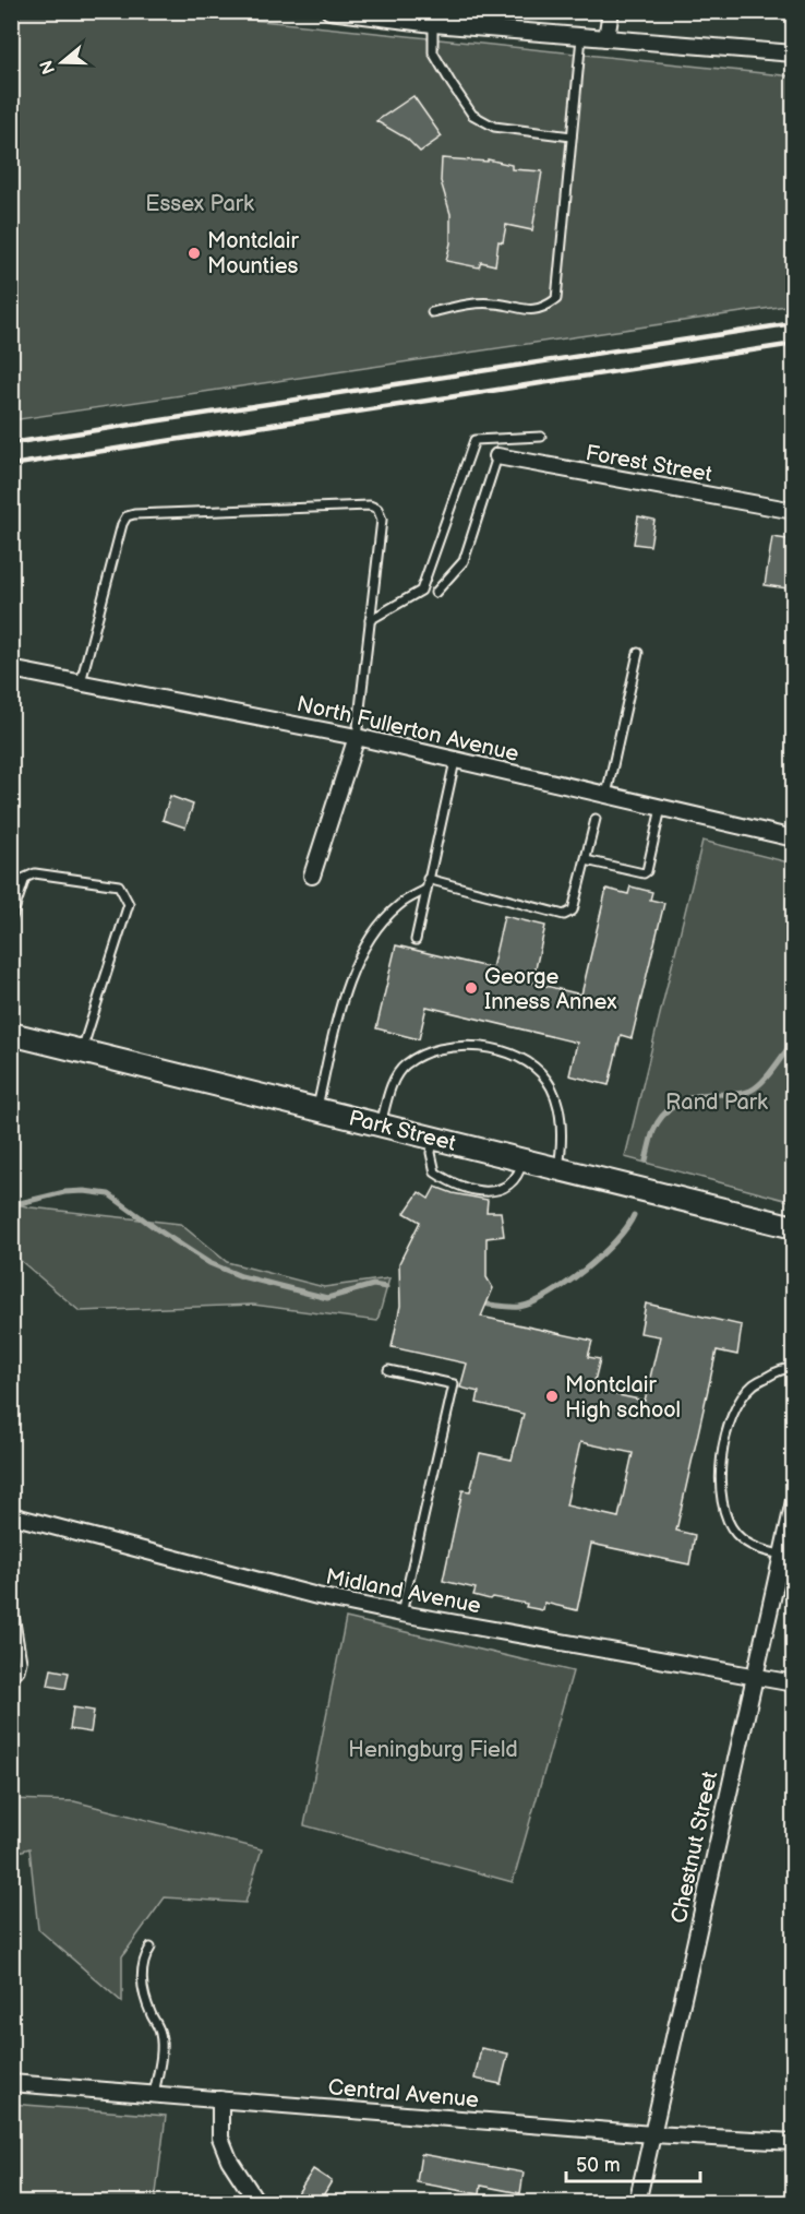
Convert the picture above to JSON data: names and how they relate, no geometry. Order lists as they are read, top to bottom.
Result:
{
  "streets": {
    "street": [
      "Forest Street",
      "North Fullerton Avenue",
      "Park Street",
      "Midland Avenue",
      "Chestnut Street",
      "Central Avenue"
    ]
  },
  "crossings": [
    ["Midland Avenue", "Chestnut Street"],
    ["Chestnut Street", "Central Avenue"]
  ],
  "parks": ["Essex Park", "Rand Park", "Heningburg Field"],
  "places": ["Montclair Mounties", "George Inness Annex", "Montclair High school"],
  "scale_bar": "50 m",
  "north": "left"
}
